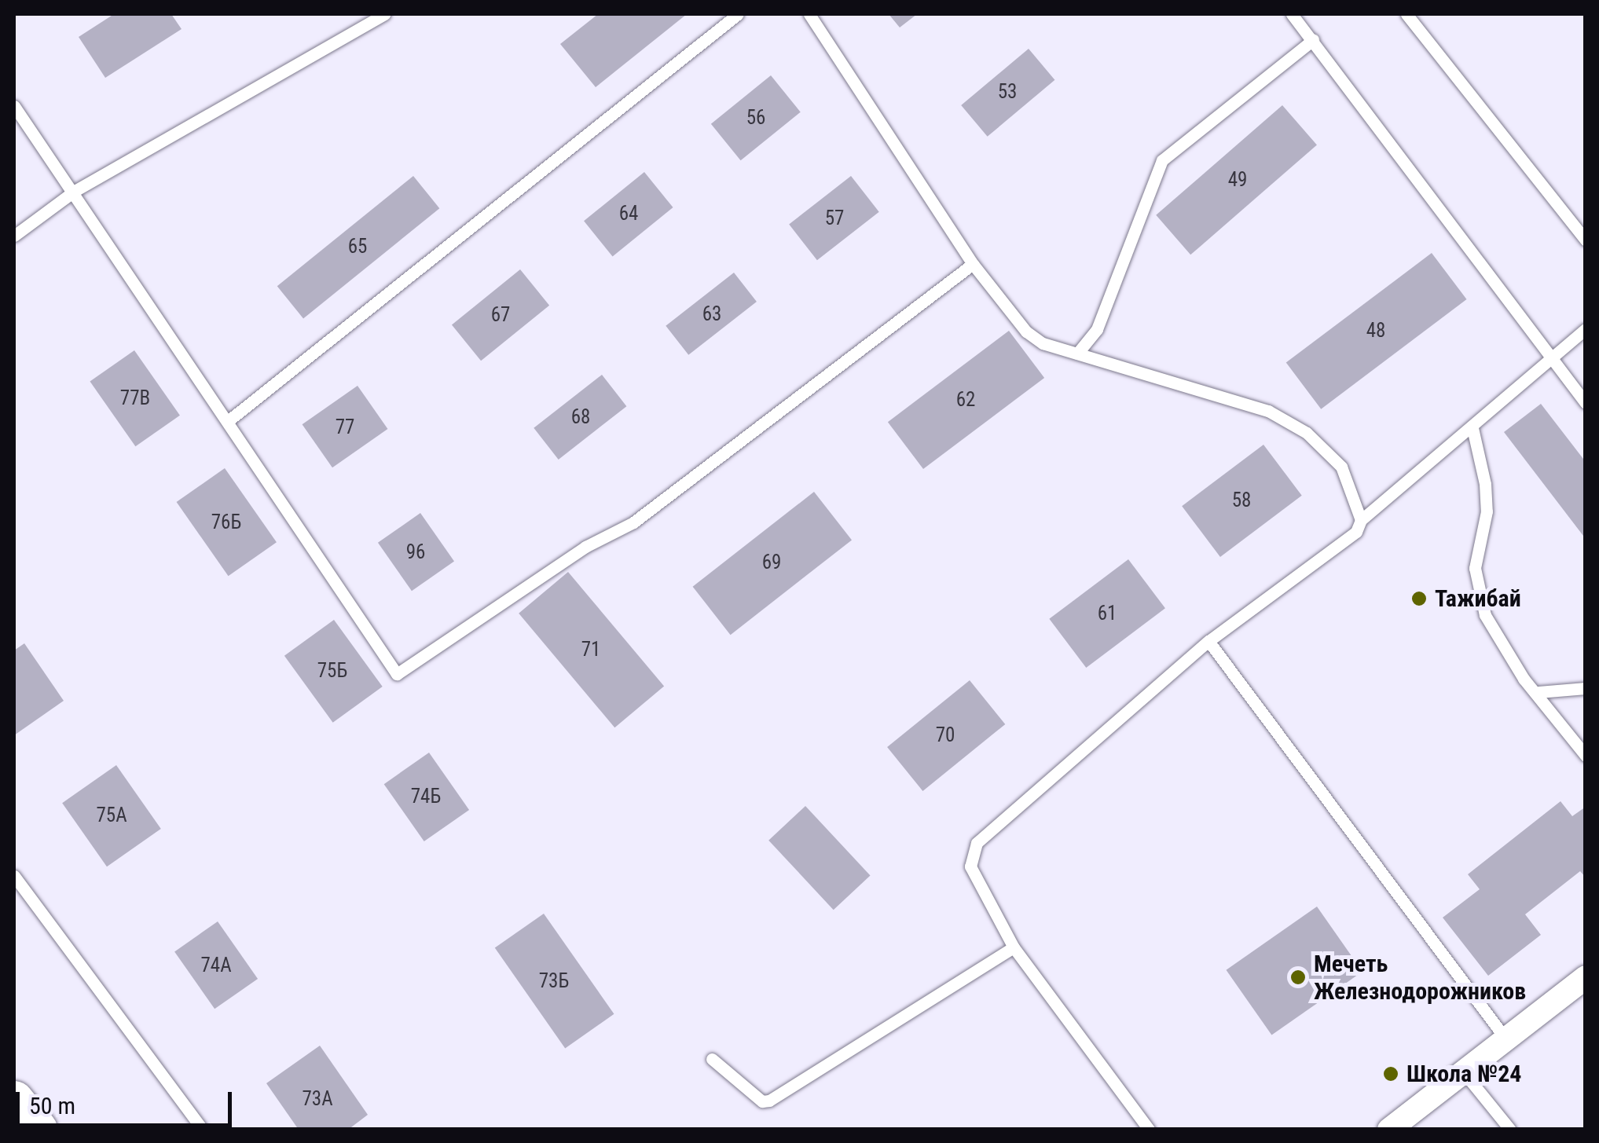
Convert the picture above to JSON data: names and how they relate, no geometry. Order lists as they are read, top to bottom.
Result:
{
  "places": ["Тажибай", "Мечеть Железнодорожников", "Школа №24"],
  "house_numbers": [
    "53",
    "56",
    "49",
    "64",
    "57",
    "65",
    "63",
    "67",
    "48",
    "77B",
    "62",
    "68",
    "77",
    "58",
    "76Б",
    "96",
    "69",
    "61",
    "71",
    "75Б",
    "70",
    "74Б",
    "75А",
    "74А",
    "73Б",
    "73А"
  ],
  "scale_bar": "50 m"
}
